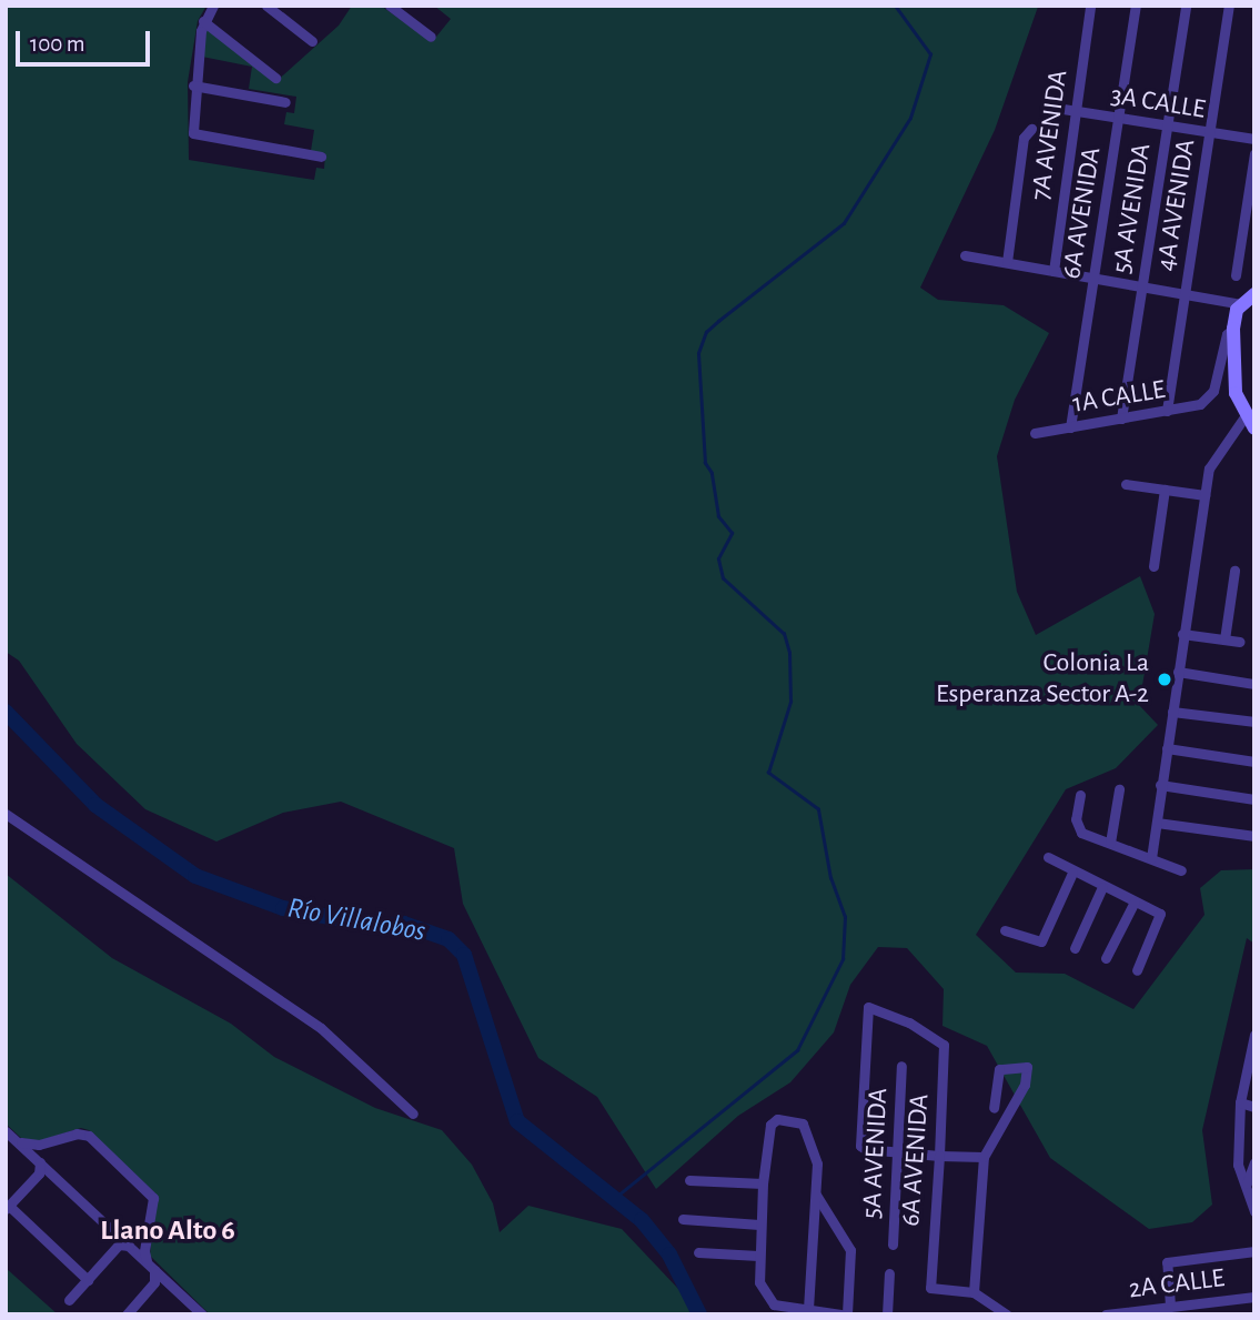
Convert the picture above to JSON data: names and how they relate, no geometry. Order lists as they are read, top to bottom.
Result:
{
  "streets": {
    "street": [
      "3A CALLE",
      "7A AVENIDA",
      "4A AVENIDA",
      "5A AVENIDA",
      "6A AVENIDA",
      "1A CALLE",
      "2A CALLE"
    ]
  },
  "crossings": [
    ["3A CALLE", "7A AVENIDA"],
    ["3A CALLE", "4A AVENIDA"],
    ["3A CALLE", "5A AVENIDA"],
    ["3A CALLE", "6A AVENIDA"],
    ["4A AVENIDA", "1A CALLE"],
    ["5A AVENIDA", "6A AVENIDA"],
    ["5A AVENIDA", "1A CALLE"],
    ["6A AVENIDA", "1A CALLE"]
  ],
  "districts": ["Llano Alto 6"],
  "water": ["Río Villalobos"],
  "places": ["Colonia La Esperanza Sector A-2"],
  "scale_bar": "100 m"
}
